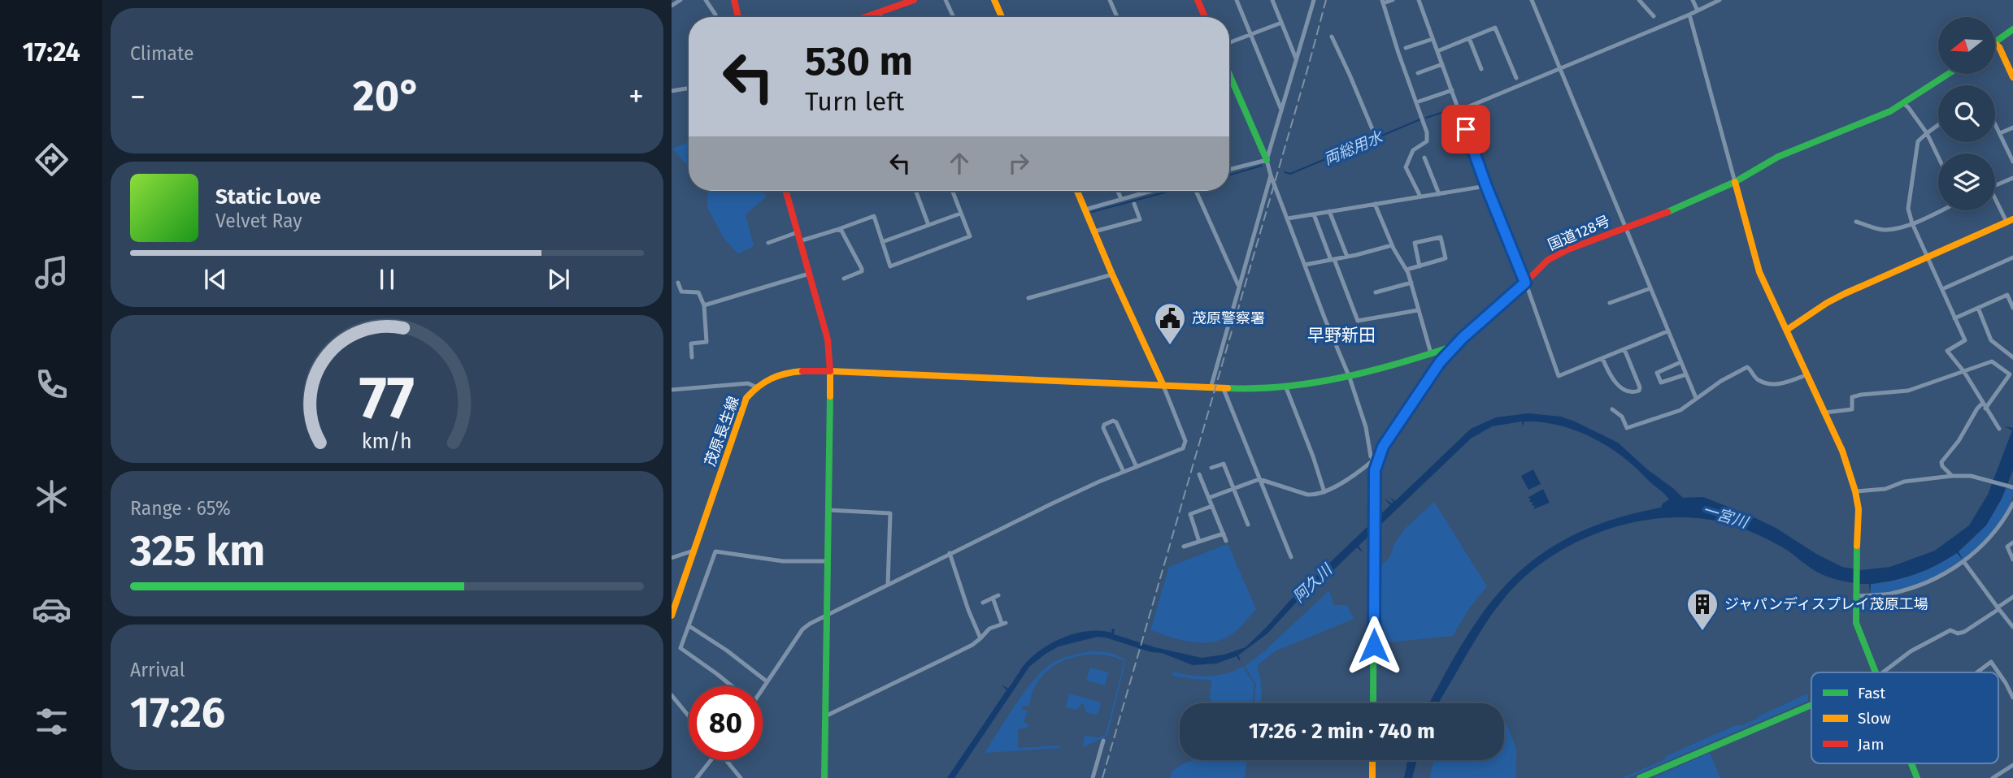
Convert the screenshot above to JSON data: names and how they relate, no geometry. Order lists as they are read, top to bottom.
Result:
{
  "streets": {
    "main road": ["国道128号", "茂原長生線"]
  },
  "crossings": [
    ["国道128号", "茂原長生線"]
  ],
  "districts": ["早野新田"],
  "water": ["両総用水", "一宮川", "阿久川"],
  "places": {
    "public building": ["茂原警察署"],
    "building": ["ジャパンディスプレイ茂原工場"]
  },
  "legend": ["Fast", "Slow", "Jam"],
  "north": "left",
  "page": {
    "tabs": "17:24",
    "tile": [
      "Climate",
      ["Range · 65%", "325 km"],
      ["Arrival", "17:26"]
    ],
    "turn": ["530 m", "Turn left"],
    "heat": ["−", "20°", "+"],
    "song": ["Static Love", "Velvet Ray"],
    "limit": "80",
    "trip": "17:26 · 2 min · 740 m",
    "gauge": ["77", "km/h"]
  }
}
